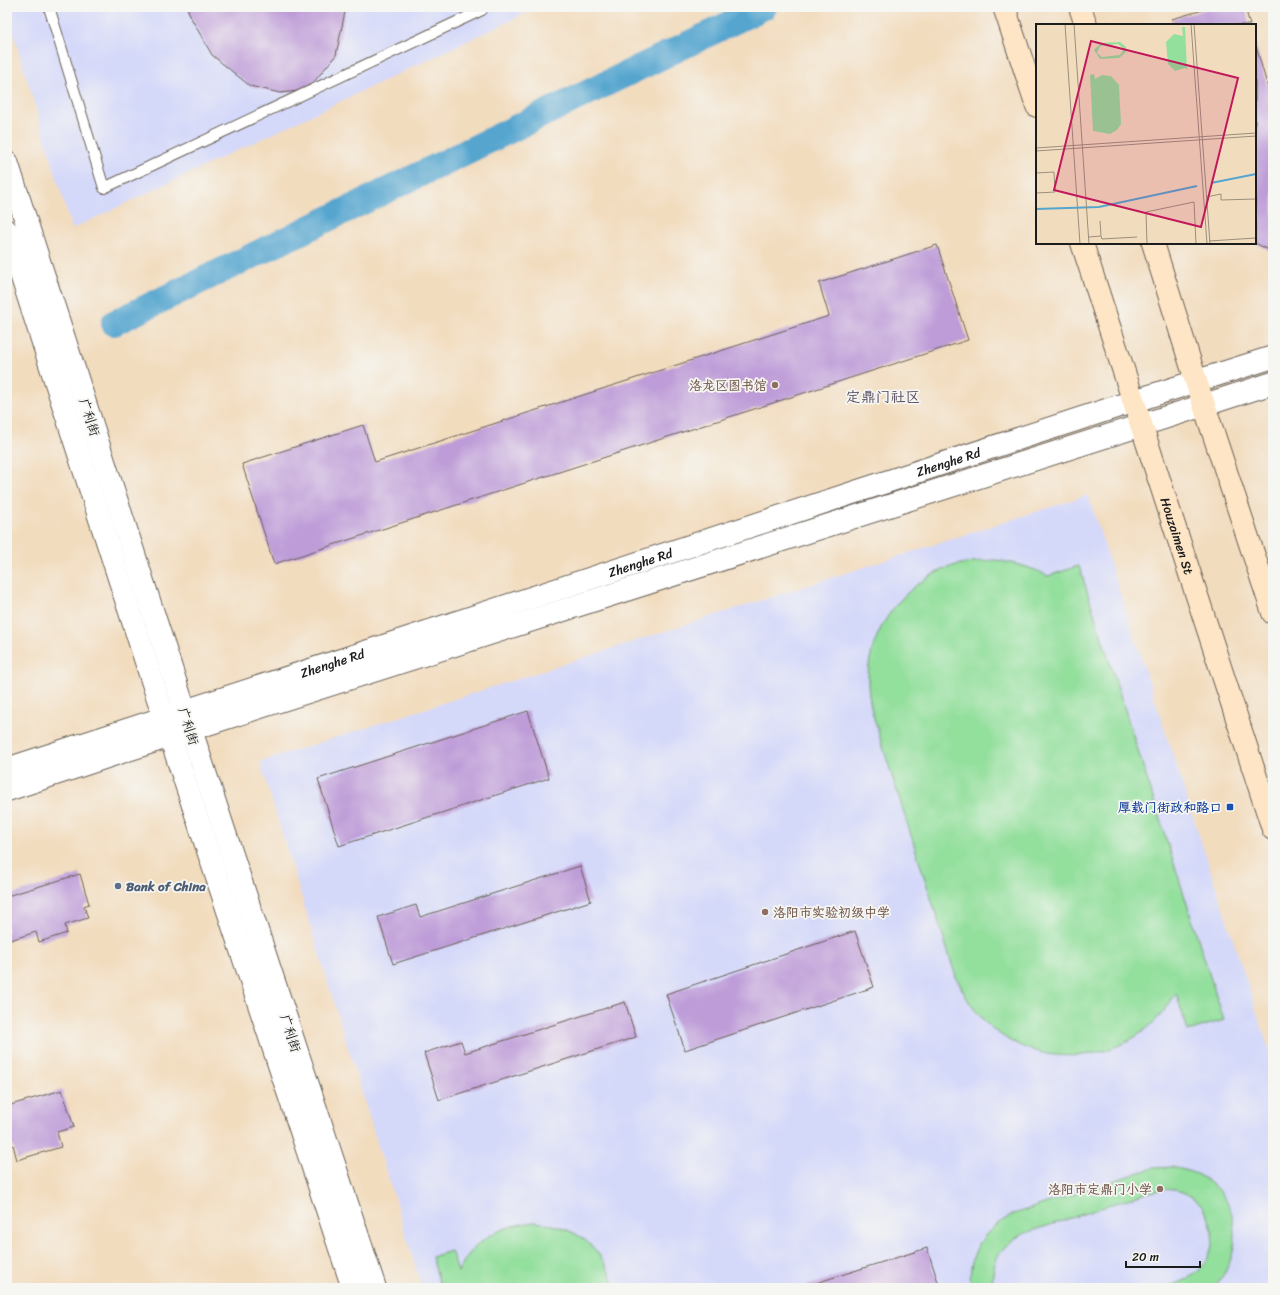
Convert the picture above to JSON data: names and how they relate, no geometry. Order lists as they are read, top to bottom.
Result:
{
  "streets": {
    "main road": ["Houzaimen St"],
    "street": ["广利街", "Zhenghe Rd"]
  },
  "crossings": [
    ["广利街", "Zhenghe Rd"],
    ["Zhenghe Rd", "Houzaimen St"]
  ],
  "districts": ["定鼎门社区"],
  "places": {
    "other": [
      "洛龙区图书馆",
      "Bank of China",
      "洛阳市实验初级中学",
      "洛阳市定鼎门小学"
    ],
    "transit": ["厚载门街政和路口"]
  },
  "scale_bar": "20 m"
}
